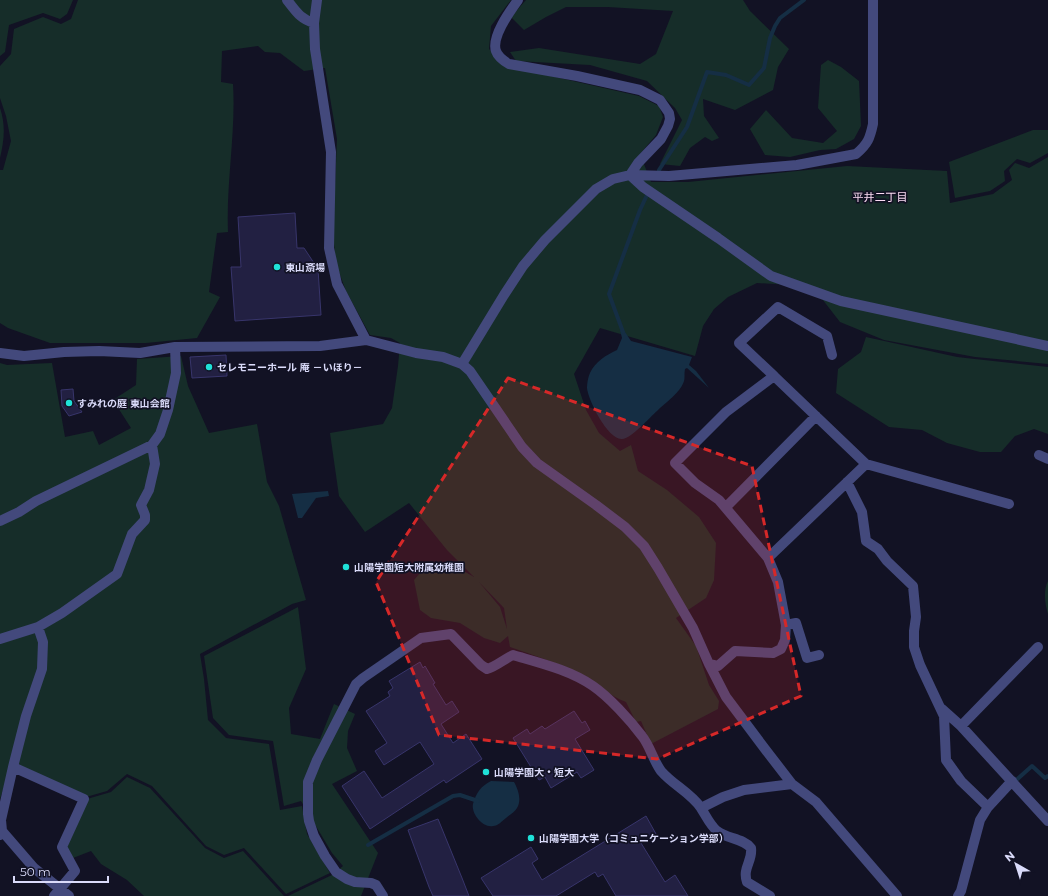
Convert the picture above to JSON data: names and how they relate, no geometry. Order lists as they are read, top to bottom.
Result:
{
  "districts": ["平井二丁目"],
  "places": [
    "東山斎場",
    "セレモニーホール 庵 －いほり－",
    "すみれの庭 東山会館",
    "山陽学園短大附属幼稚園",
    "山陽学園大・短大",
    "山陽学園大学（コミュニケーション学部）"
  ],
  "scale_bar": "50 m",
  "north": "top left"
}
